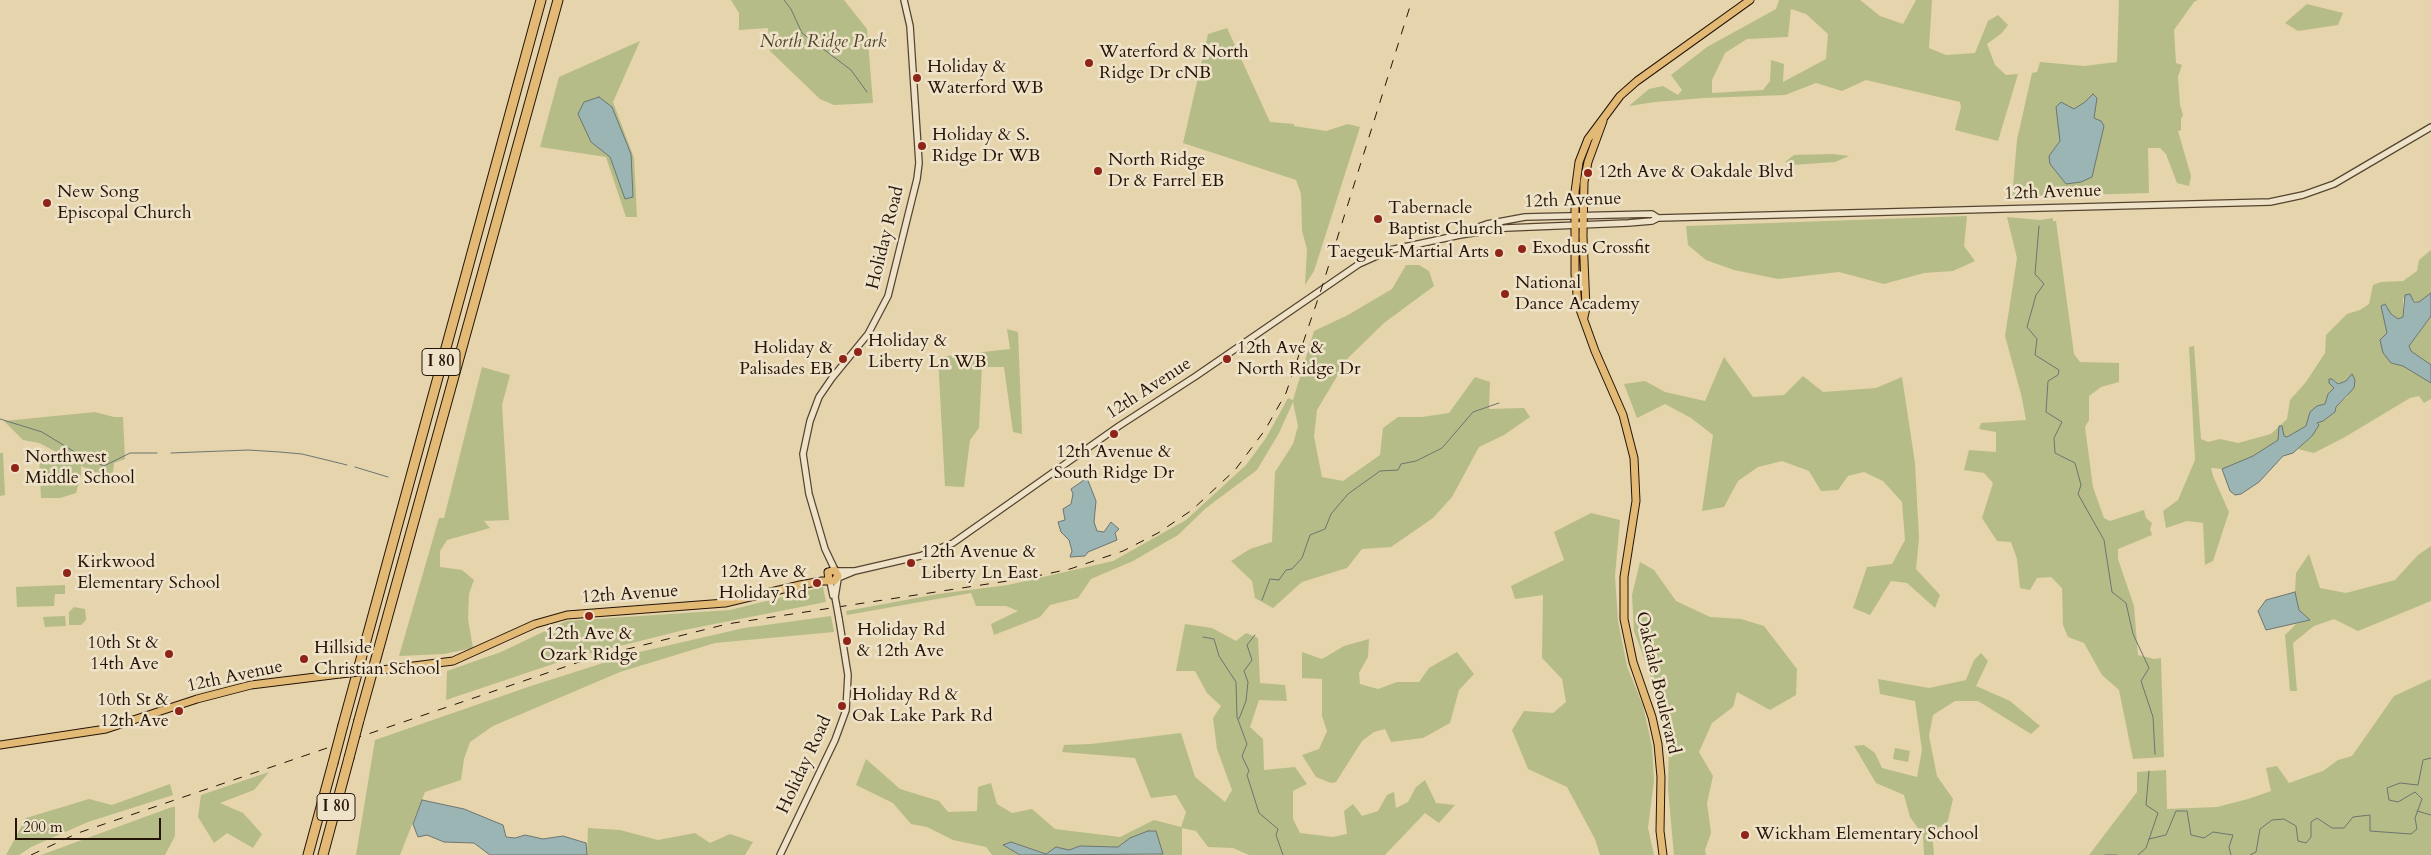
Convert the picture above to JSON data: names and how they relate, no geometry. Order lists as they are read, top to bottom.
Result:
{
  "streets": {
    "highway": ["I 80"],
    "main road": ["12th Avenue", "Oakdale Boulevard"],
    "street": ["Holiday Road"]
  },
  "crossings": [
    ["12th Avenue", "Holiday Road"],
    ["12th Avenue", "Oakdale Boulevard"]
  ],
  "parks": ["North Ridge Park"],
  "places": [
    "Waterford & North Ridge Dr cNB",
    "Holiday & Waterford WB",
    "Holiday & S. Ridge Dr WB",
    "North Ridge Dr & Farrel EB",
    "12th Ave & Oakdale Blvd",
    "New Song Episcopal Church",
    "Tabernacle Baptist Church",
    "Exodus Crossfit",
    "Taegeuk Martial Arts",
    "National Dance Academy",
    "Holiday & Liberty Ln WB",
    "Holiday & Palisades EB",
    "12th Ave & North Ridge Dr",
    "12th Avenue & South Ridge Dr",
    "Northwest Middle School",
    "12th Avenue & Liberty Ln East",
    "Kirkwood Elementary School",
    "12th Ave & Holiday Rd",
    "12th Ave & Ozark Ridge",
    "Holiday Rd & 12th Ave",
    "10th St & 14th Ave",
    "Hillside Christian School",
    "Holiday Rd & Oak Lake Park Rd",
    "10th St & 12th Ave",
    "Wickham Elementary School"
  ],
  "scale_bar": "200 m"
}
